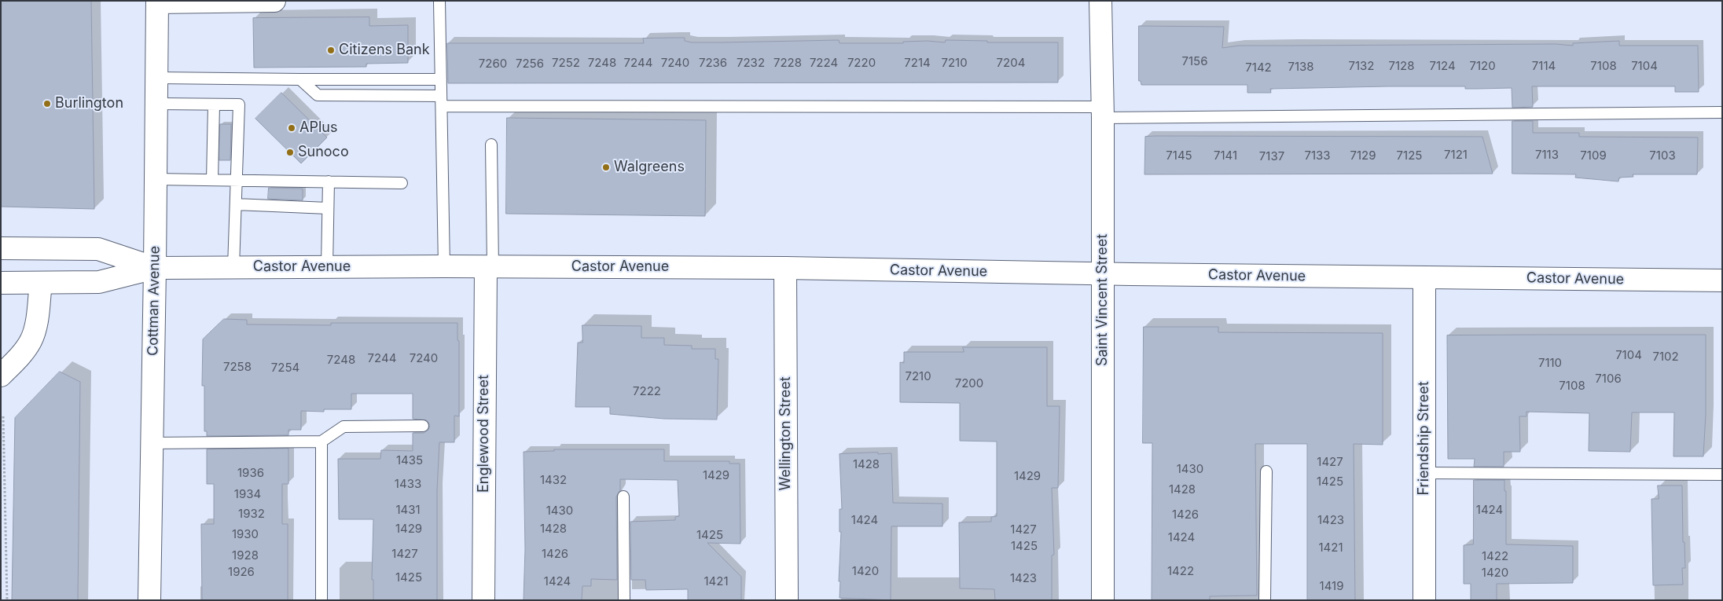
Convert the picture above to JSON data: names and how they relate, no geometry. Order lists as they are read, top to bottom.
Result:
{
  "streets": {
    "main road": [
      "Castor Avenue",
      "Saint Vincent Street",
      "Cottman Avenue",
      "Englewood Street",
      "Wellington Street",
      "Friendship Street"
    ]
  },
  "crossings": [
    ["Castor Avenue", "Saint Vincent Street"],
    ["Castor Avenue", "Cottman Avenue"],
    ["Castor Avenue", "Englewood Street"],
    ["Castor Avenue", "Wellington Street"],
    ["Castor Avenue", "Friendship Street"]
  ],
  "places": [
    "Citizens Bank",
    "Burlington",
    "APlus",
    "Sunoco",
    "Walgreens"
  ],
  "house_numbers": [
    "7156",
    "7252",
    "7248",
    "7244",
    "7240",
    "7236",
    "7232",
    "7228",
    "7224",
    "7220",
    "7214",
    "7210",
    "7204",
    "7260",
    "7256",
    "7132",
    "7128",
    "7124",
    "7120",
    "7114",
    "7108",
    "7104",
    "7138",
    "7142",
    "7121",
    "7113",
    "7145",
    "7141",
    "7133",
    "7129",
    "7125",
    "7109",
    "7103",
    "7137",
    "7104",
    "7102",
    "7244",
    "7240",
    "7248",
    "7110",
    "7258",
    "7254",
    "7210",
    "7106",
    "7200",
    "7108",
    "7222",
    "1435",
    "1427",
    "1428",
    "1430",
    "1936",
    "1429",
    "1429",
    "1432",
    "1425",
    "1433",
    "1428",
    "1934",
    "1431",
    "1424",
    "1430",
    "1932",
    "1426",
    "1424",
    "1423",
    "1429",
    "1428",
    "1427",
    "1930",
    "1425",
    "1424",
    "1425",
    "1421",
    "1427",
    "1426",
    "1928",
    "1422",
    "1420",
    "1422",
    "1926",
    "1420",
    "1425",
    "1423",
    "1424",
    "1421",
    "1419"
  ]
}
